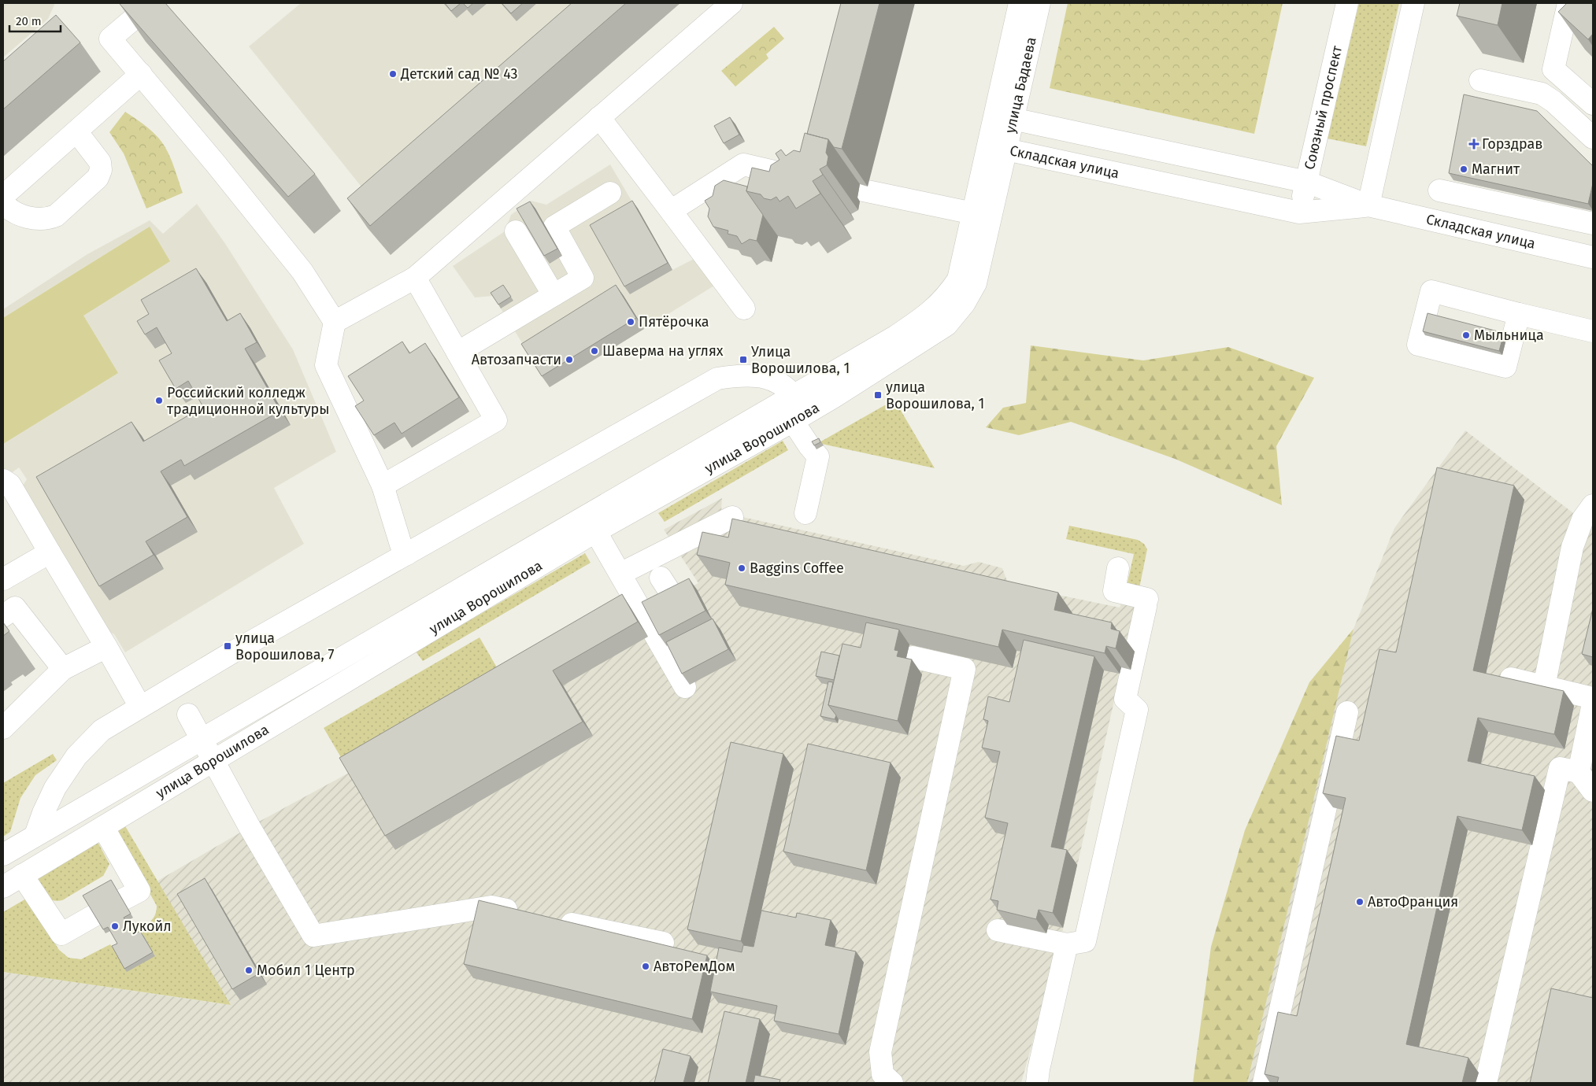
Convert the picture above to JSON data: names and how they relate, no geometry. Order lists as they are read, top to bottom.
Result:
{
  "streets": {
    "street": [
      "улица Бадаева",
      "Союзный проспект",
      "Складская улица",
      "улица Ворошилова"
    ]
  },
  "crossings": [
    ["улица Бадаева", "Складская улица"],
    ["улица Бадаева", "улица Ворошилова"],
    ["Союзный проспект", "Складская улица"]
  ],
  "places": {
    "other": [
      "Детский сад № 43",
      "Магнит",
      "Пятёрочка",
      "Мыльница",
      "Шаверма на углях",
      "Автозапчасти",
      "Российский колледж традиционной культуры",
      "Baggins Coffee",
      "АвтоФранция",
      "Лукойл",
      "АвтоРемДом",
      "Мобил 1 Центр"
    ],
    "health": ["Горздрав"],
    "transit": ["Улица Ворошилова, 1", "улица Ворошилова, 1", "улица Ворошилова, 7"]
  },
  "scale_bar": "20 m"
}
